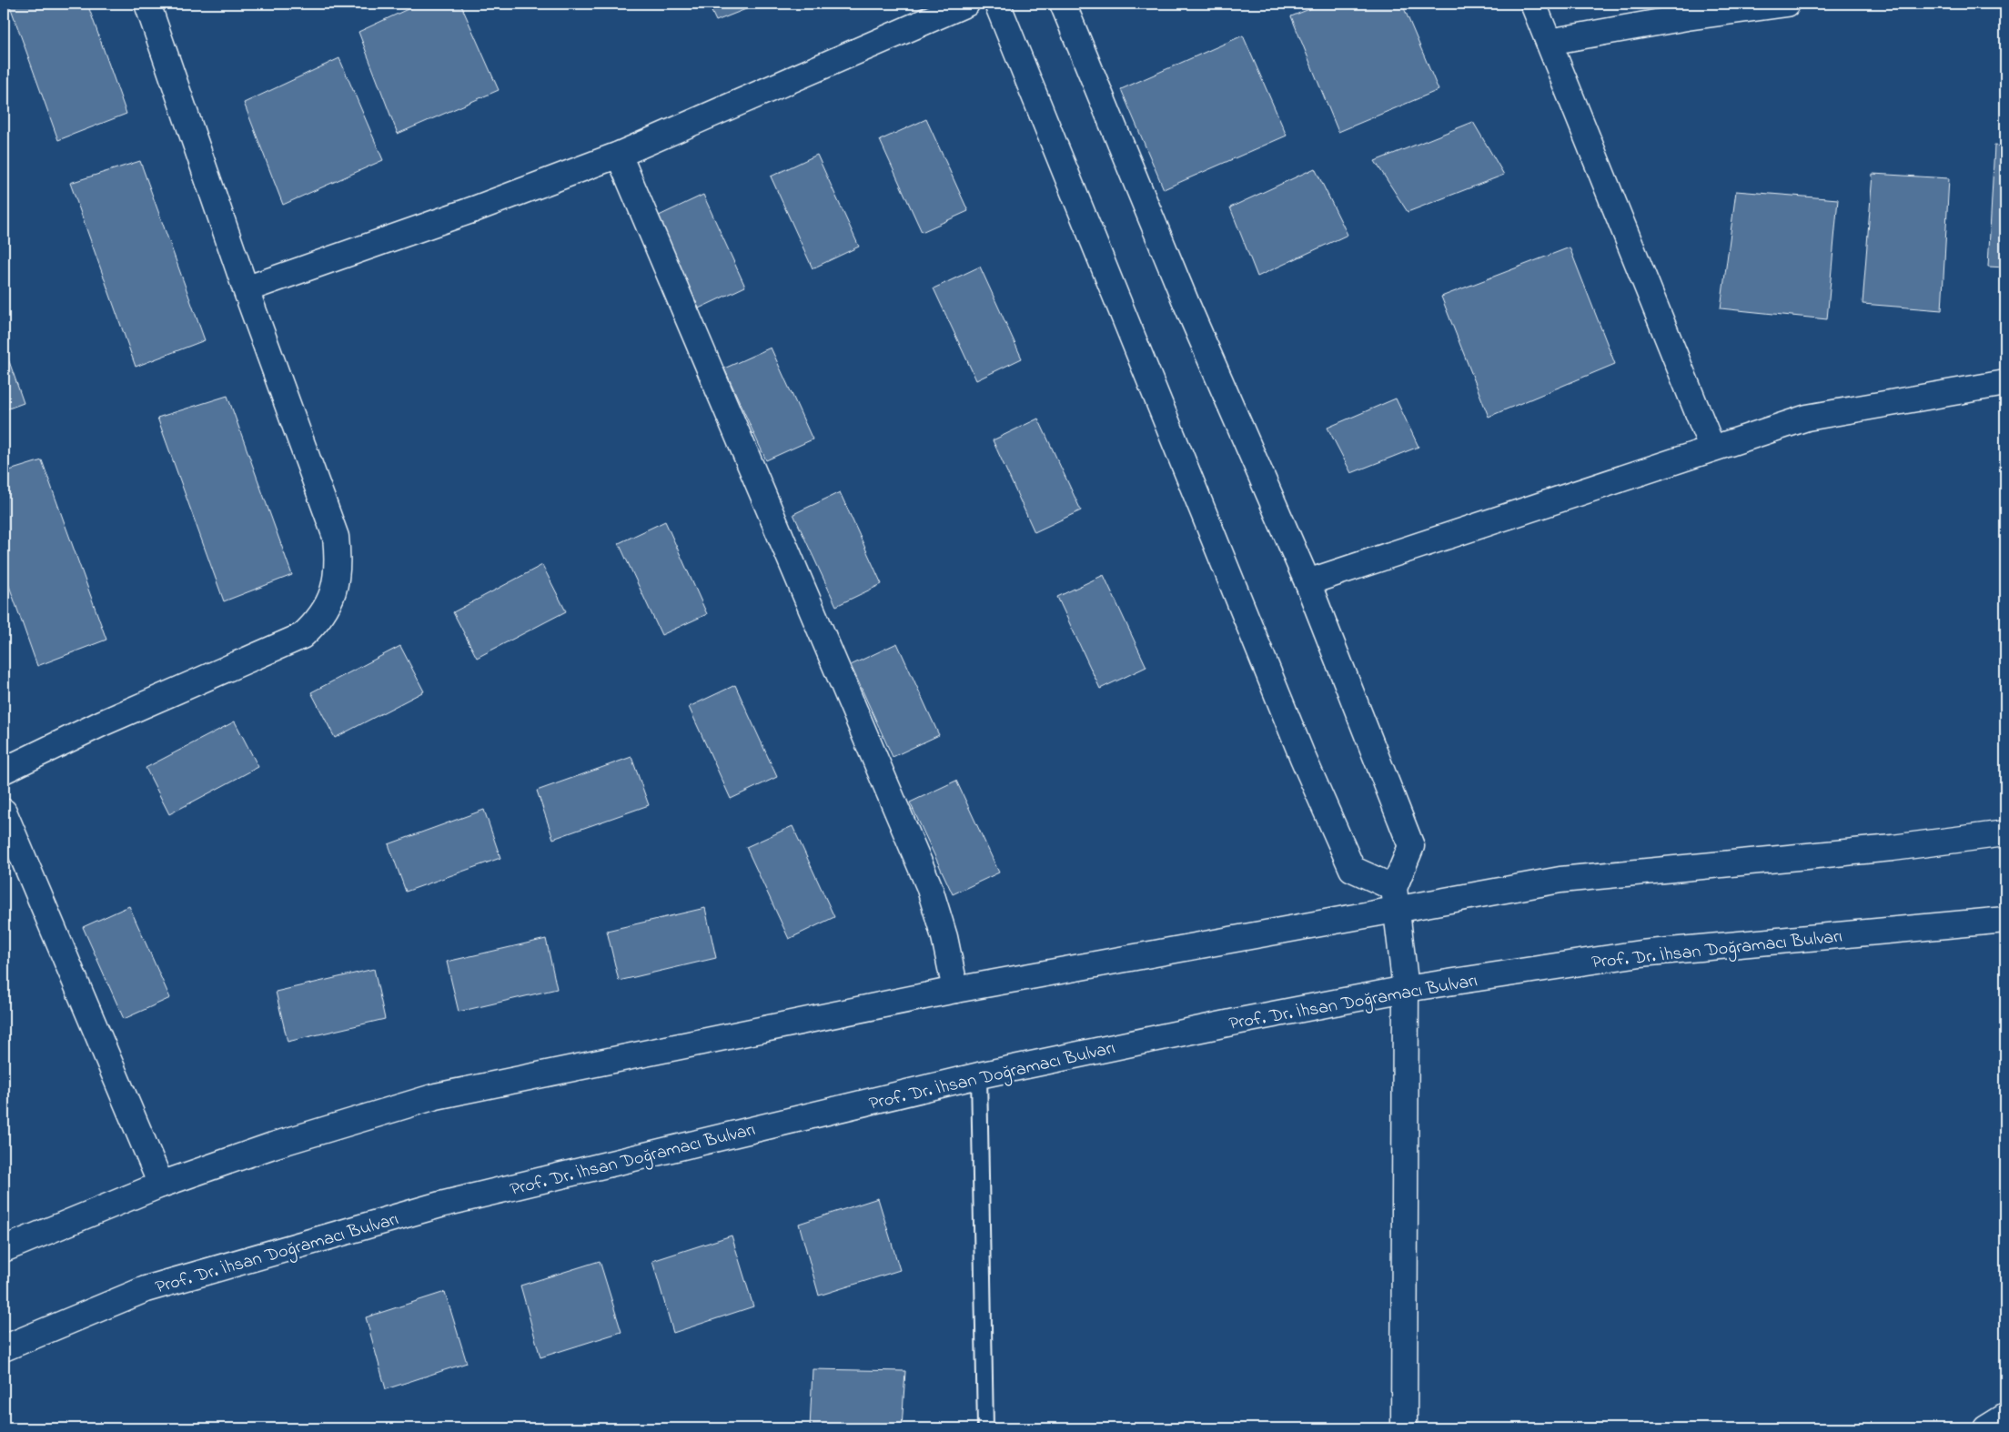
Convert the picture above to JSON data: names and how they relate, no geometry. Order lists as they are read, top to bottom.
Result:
{
  "streets": {
    "street": ["Prof. Dr. İhsan Doğramacı Bulvarı"]
  }
}
